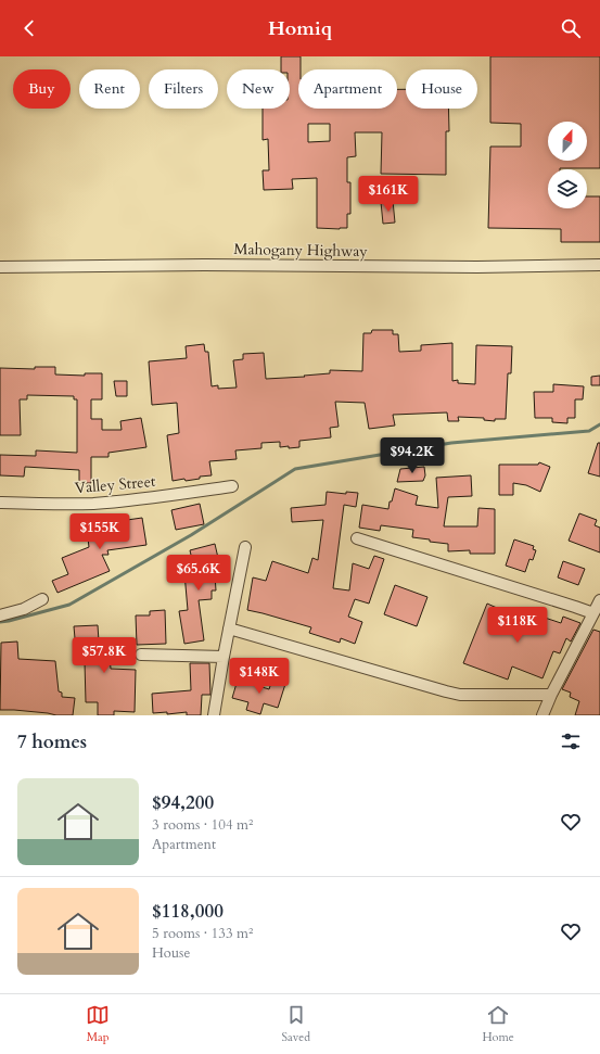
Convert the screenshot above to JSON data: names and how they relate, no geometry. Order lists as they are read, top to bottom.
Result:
{
  "streets": {
    "street": ["Mahogany Highway", "Valley Street"]
  },
  "north": "top",
  "page": {
    "header": "Homiq",
    "chip": [
      "Buy",
      "Rent",
      "Filters",
      "New",
      "Apartment",
      "House"
    ],
    "price": [
      "$161K",
      "$94.2K",
      "$155K",
      "$65.6K",
      "$118K",
      "$57.8K",
      "$148K"
    ],
    "heading": "7 homes",
    "list": [
      {
        "name": "$94,200",
        "note": "3 rooms · 104 m² · Apartment"
      },
      {
        "name": "$118,000",
        "note": "5 rooms · 133 m² · House"
      }
    ],
    "tabs": ["Map", "Saved", "Home"]
  }
}
